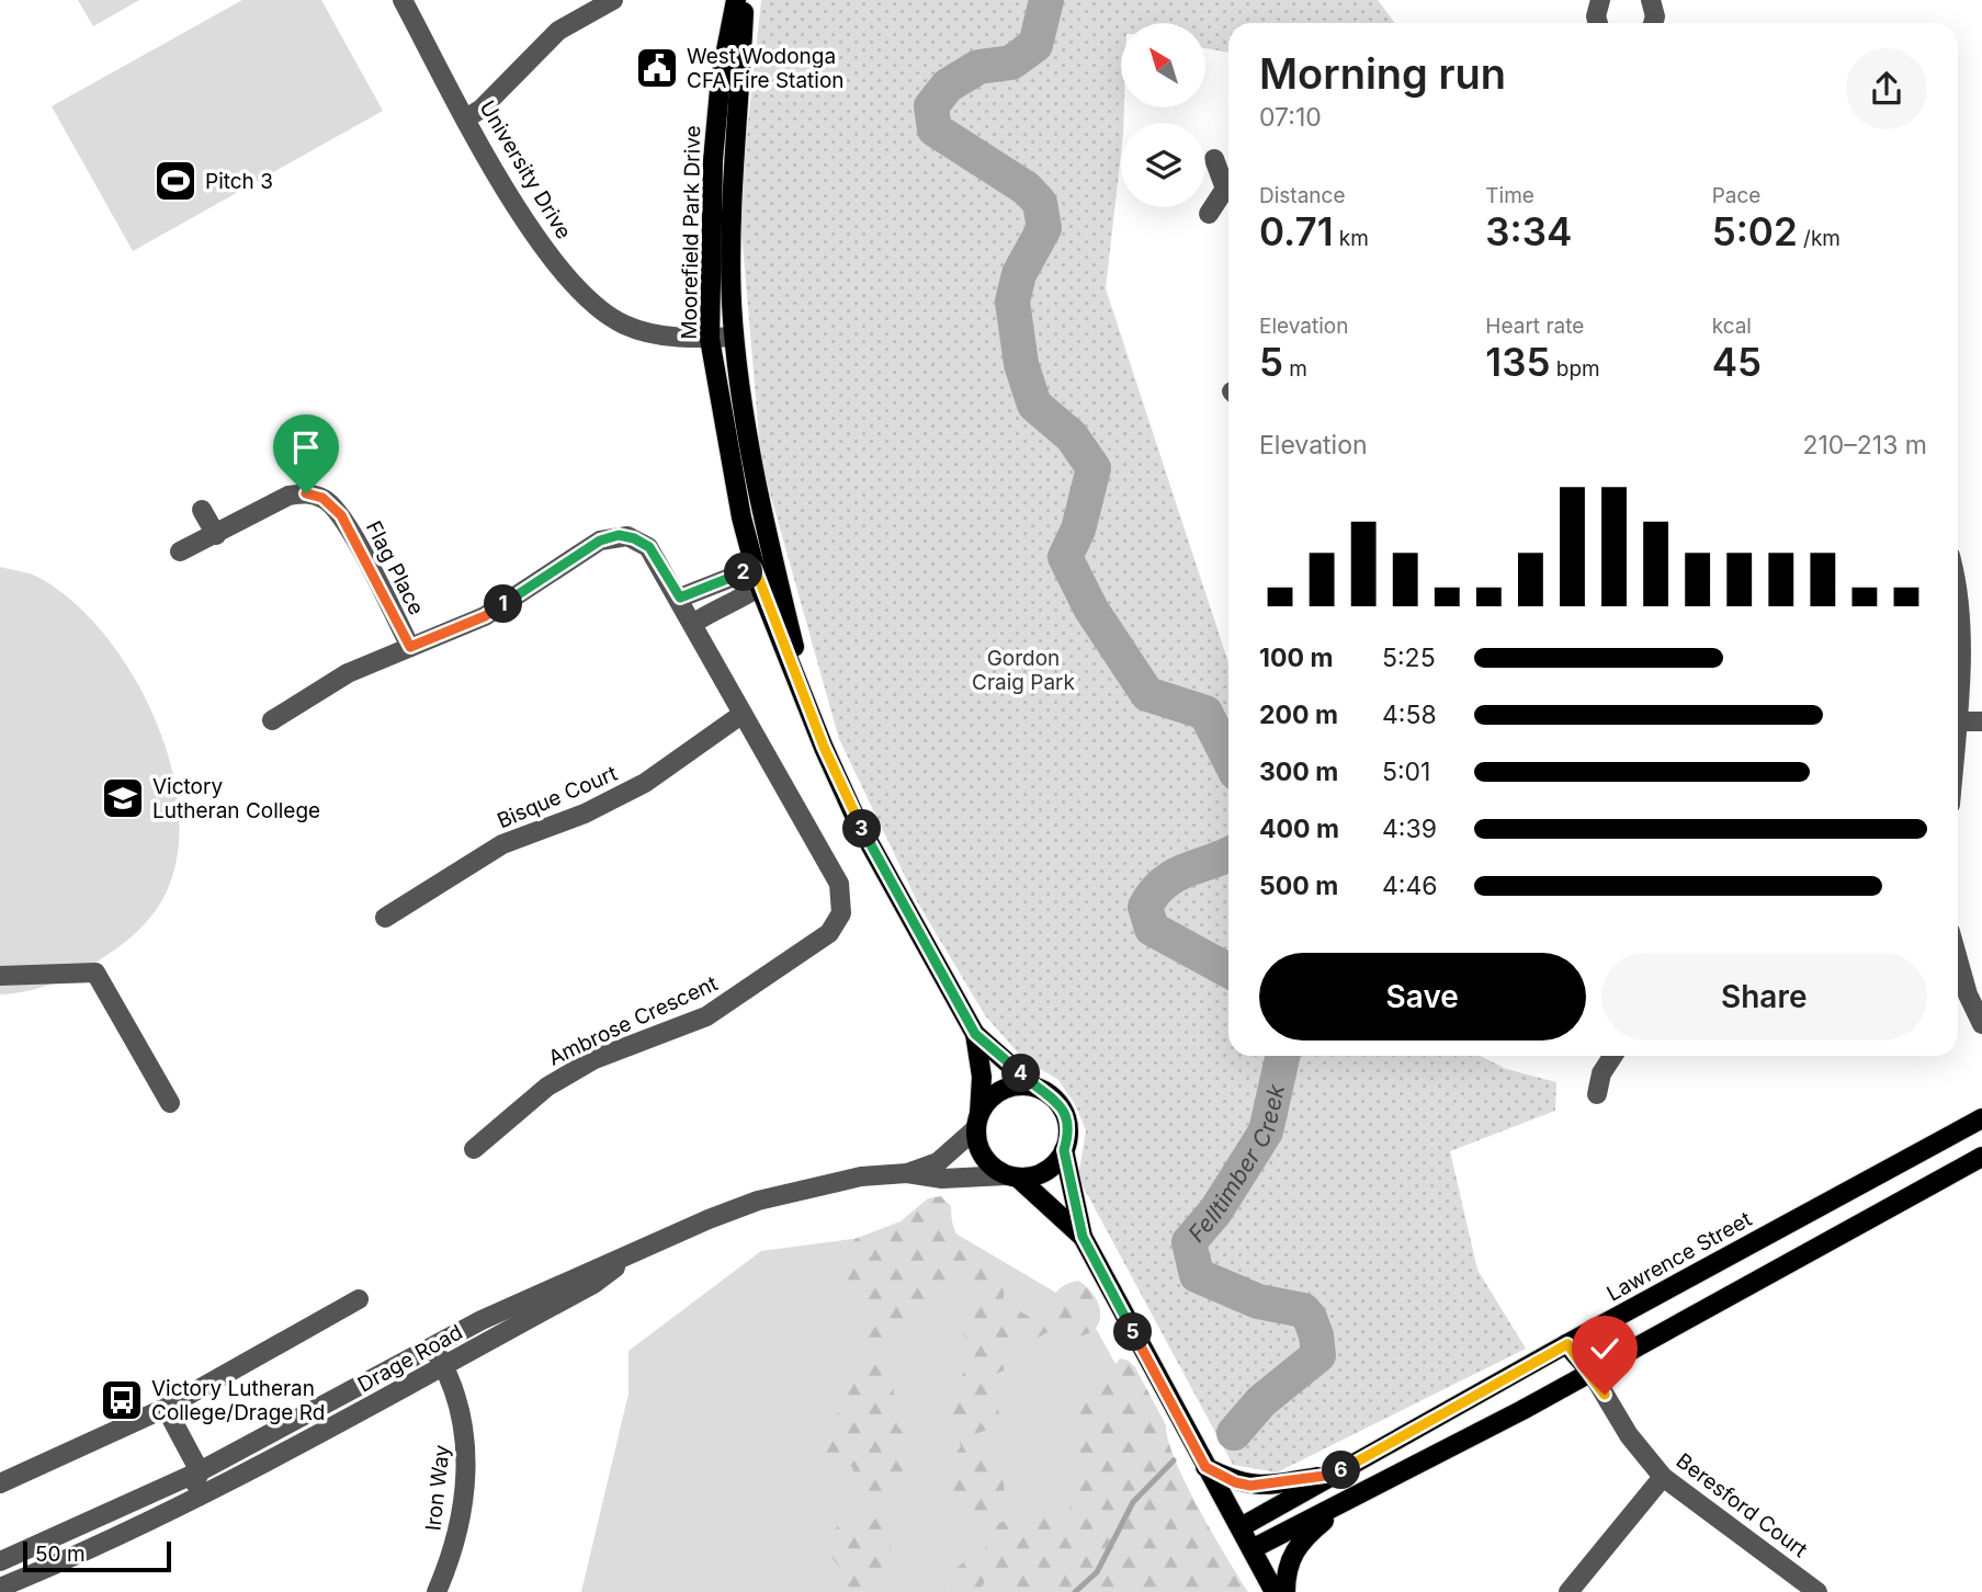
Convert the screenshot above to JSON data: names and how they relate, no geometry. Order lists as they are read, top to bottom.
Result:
{
  "streets": {
    "main road": ["Moorefield Park Drive", "Lawrence Street"],
    "street": [
      "University Drive",
      "Flag Place",
      "Bisque Court",
      "Ambrose Crescent",
      "Drage Road",
      "Iron Way",
      "Beresford Court"
    ]
  },
  "crossings": [
    ["University Drive", "Moorefield Park Drive"],
    ["Flag Place", "Ambrose Crescent"],
    ["Bisque Court", "Ambrose Crescent"],
    ["Drage Road", "Iron Way"]
  ],
  "water": ["Felltimber Creek"],
  "parks": ["Gordon Craig Park"],
  "places": {
    "public building": ["West Wodonga CFA Fire Station"],
    "sports": ["Pitch 3"],
    "school or university": ["Victory Lutheran College"],
    "bus stop": ["Victory Lutheran College/Drage Rd"]
  },
  "scale_bar": "50 m",
  "north": "top left",
  "page": {
    "heading": ["Morning run", "07:10"],
    "stats": [
      ["Distance", "0.71 km"],
      ["Time", "3:34"],
      ["Pace", "5:02 /km"],
      ["Elevation", "5 m"],
      ["Heart rate", "135 bpm"],
      ["kcal", "45"]
    ],
    "chart": ["Elevation", "210–213 m"],
    "pins": [
      "2",
      "1",
      "3",
      "4",
      "5",
      "6"
    ],
    "list": [
      {
        "name": "100 m",
        "note": "5:25"
      },
      {
        "name": "200 m",
        "note": "4:58"
      },
      {
        "name": "300 m",
        "note": "5:01"
      },
      {
        "name": "400 m",
        "note": "4:39"
      },
      {
        "name": "500 m",
        "note": "4:46"
      }
    ],
    "buttons": ["Save", "Share"],
    "scale": "50 m"
  }
}
